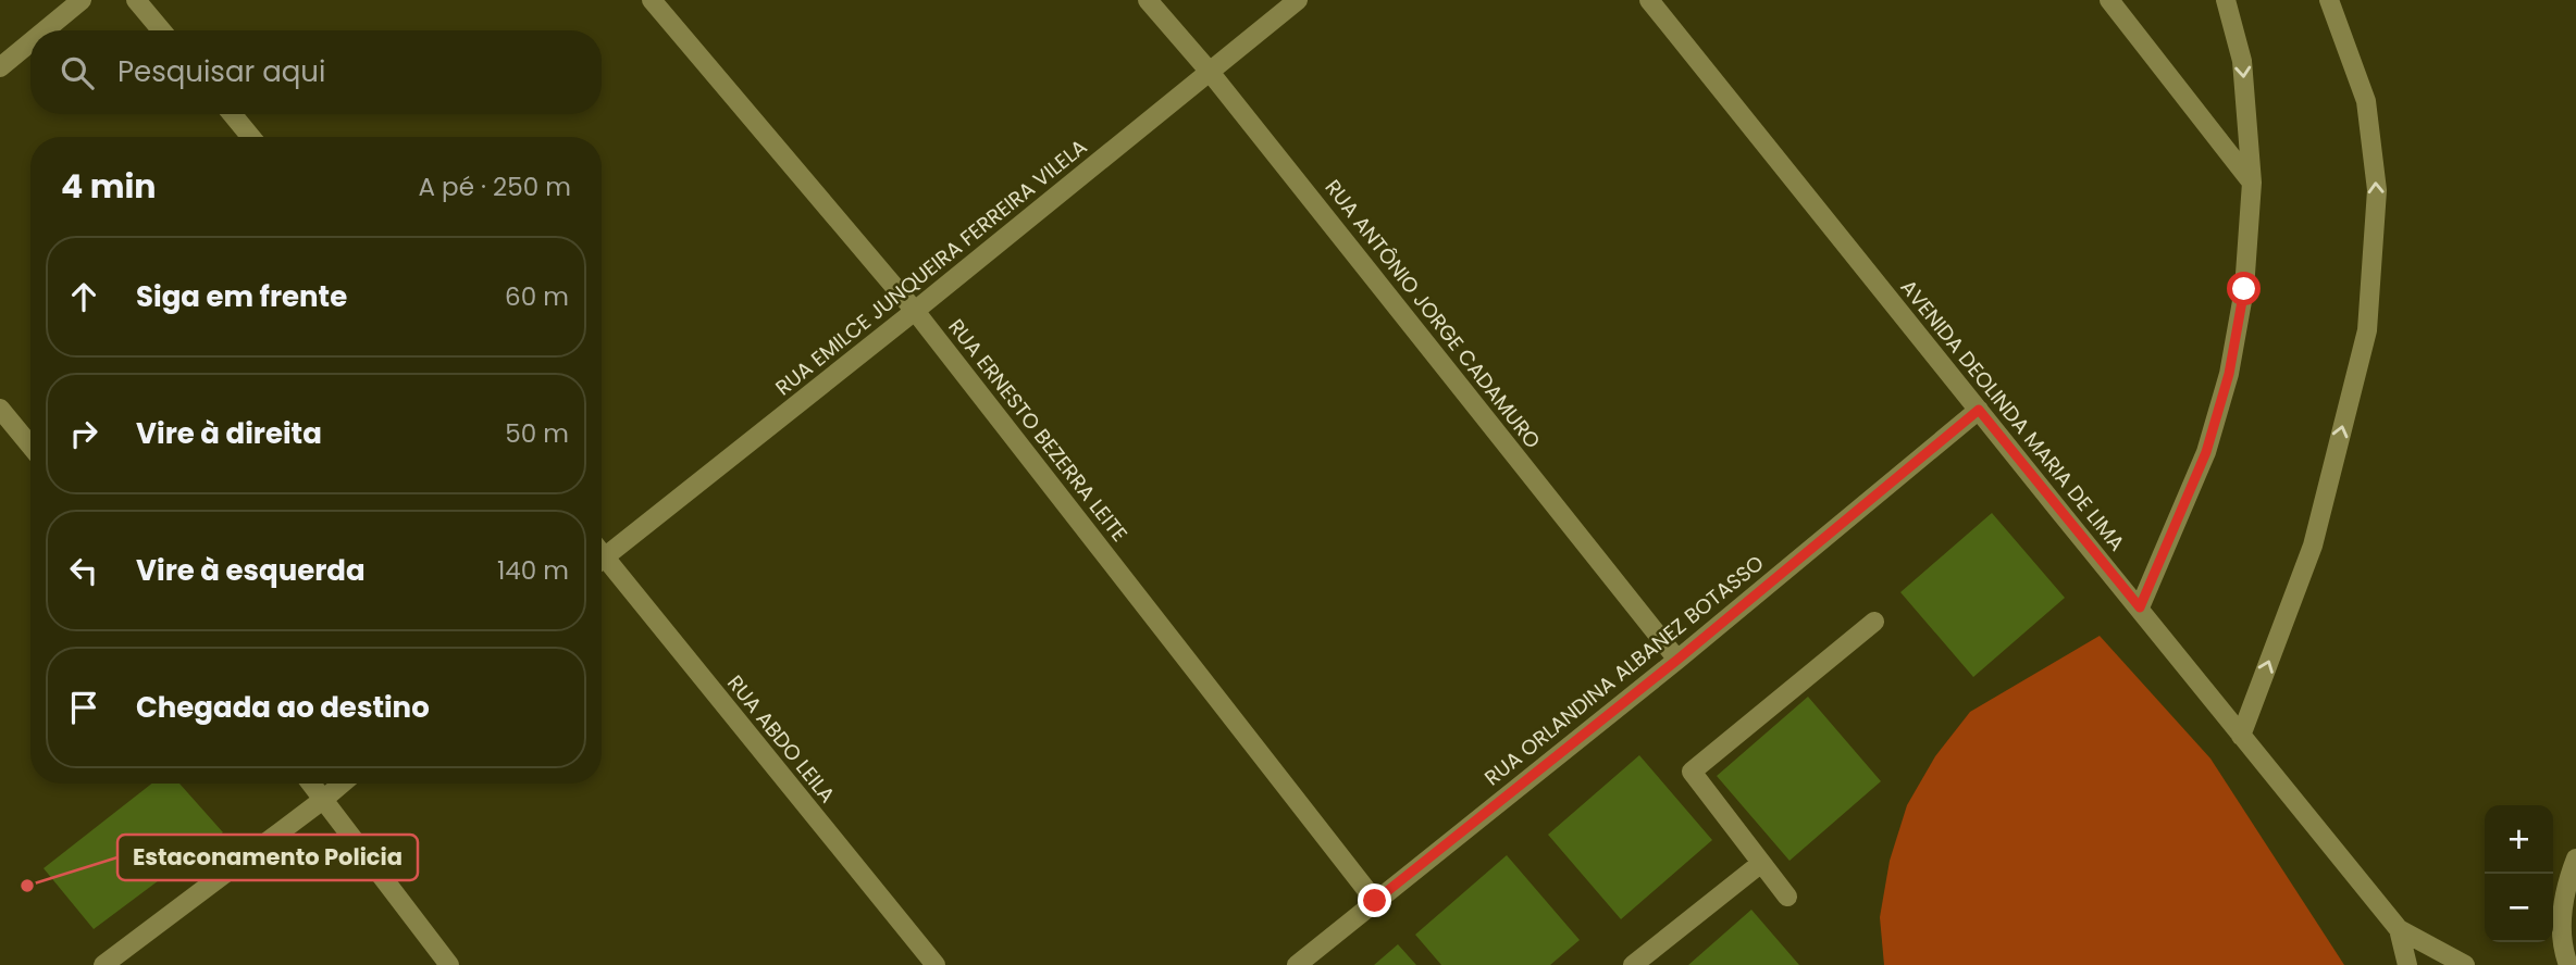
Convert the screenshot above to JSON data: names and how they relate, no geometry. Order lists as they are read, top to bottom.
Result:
{
  "streets": {
    "street": [
      "RUA EMILCE JUNQUEIRA FERREIRA VILELA",
      "RUA ANTÔNIO JORGE CADAMURO",
      "AVENIDA DEOLINDA MARIA DE LIMA",
      "RUA ERNESTO BEZERRA LEITE",
      "RUA ORLANDINA ALBANEZ BOTASSO",
      "RUA ABDO LEILA"
    ]
  },
  "crossings": [
    ["RUA EMILCE JUNQUEIRA FERREIRA VILELA", "RUA ANTÔNIO JORGE CADAMURO"],
    ["RUA EMILCE JUNQUEIRA FERREIRA VILELA", "RUA ERNESTO BEZERRA LEITE"],
    ["RUA ANTÔNIO JORGE CADAMURO", "RUA ORLANDINA ALBANEZ BOTASSO"],
    ["AVENIDA DEOLINDA MARIA DE LIMA", "RUA ORLANDINA ALBANEZ BOTASSO"],
    ["RUA ERNESTO BEZERRA LEITE", "RUA ORLANDINA ALBANEZ BOTASSO"]
  ],
  "places": ["Estaconamento Policia"],
  "page": {
    "search": "Pesquisar aqui",
    "heading": ["4 min", "A pé · 250 m"],
    "list": [
      ["Siga em frente", "60 m"],
      ["Vire à direita", "50 m"],
      ["Vire à esquerda", "140 m"],
      "Chegada ao destino"
    ],
    "map_buttons": ["+", "−"]
  }
}
